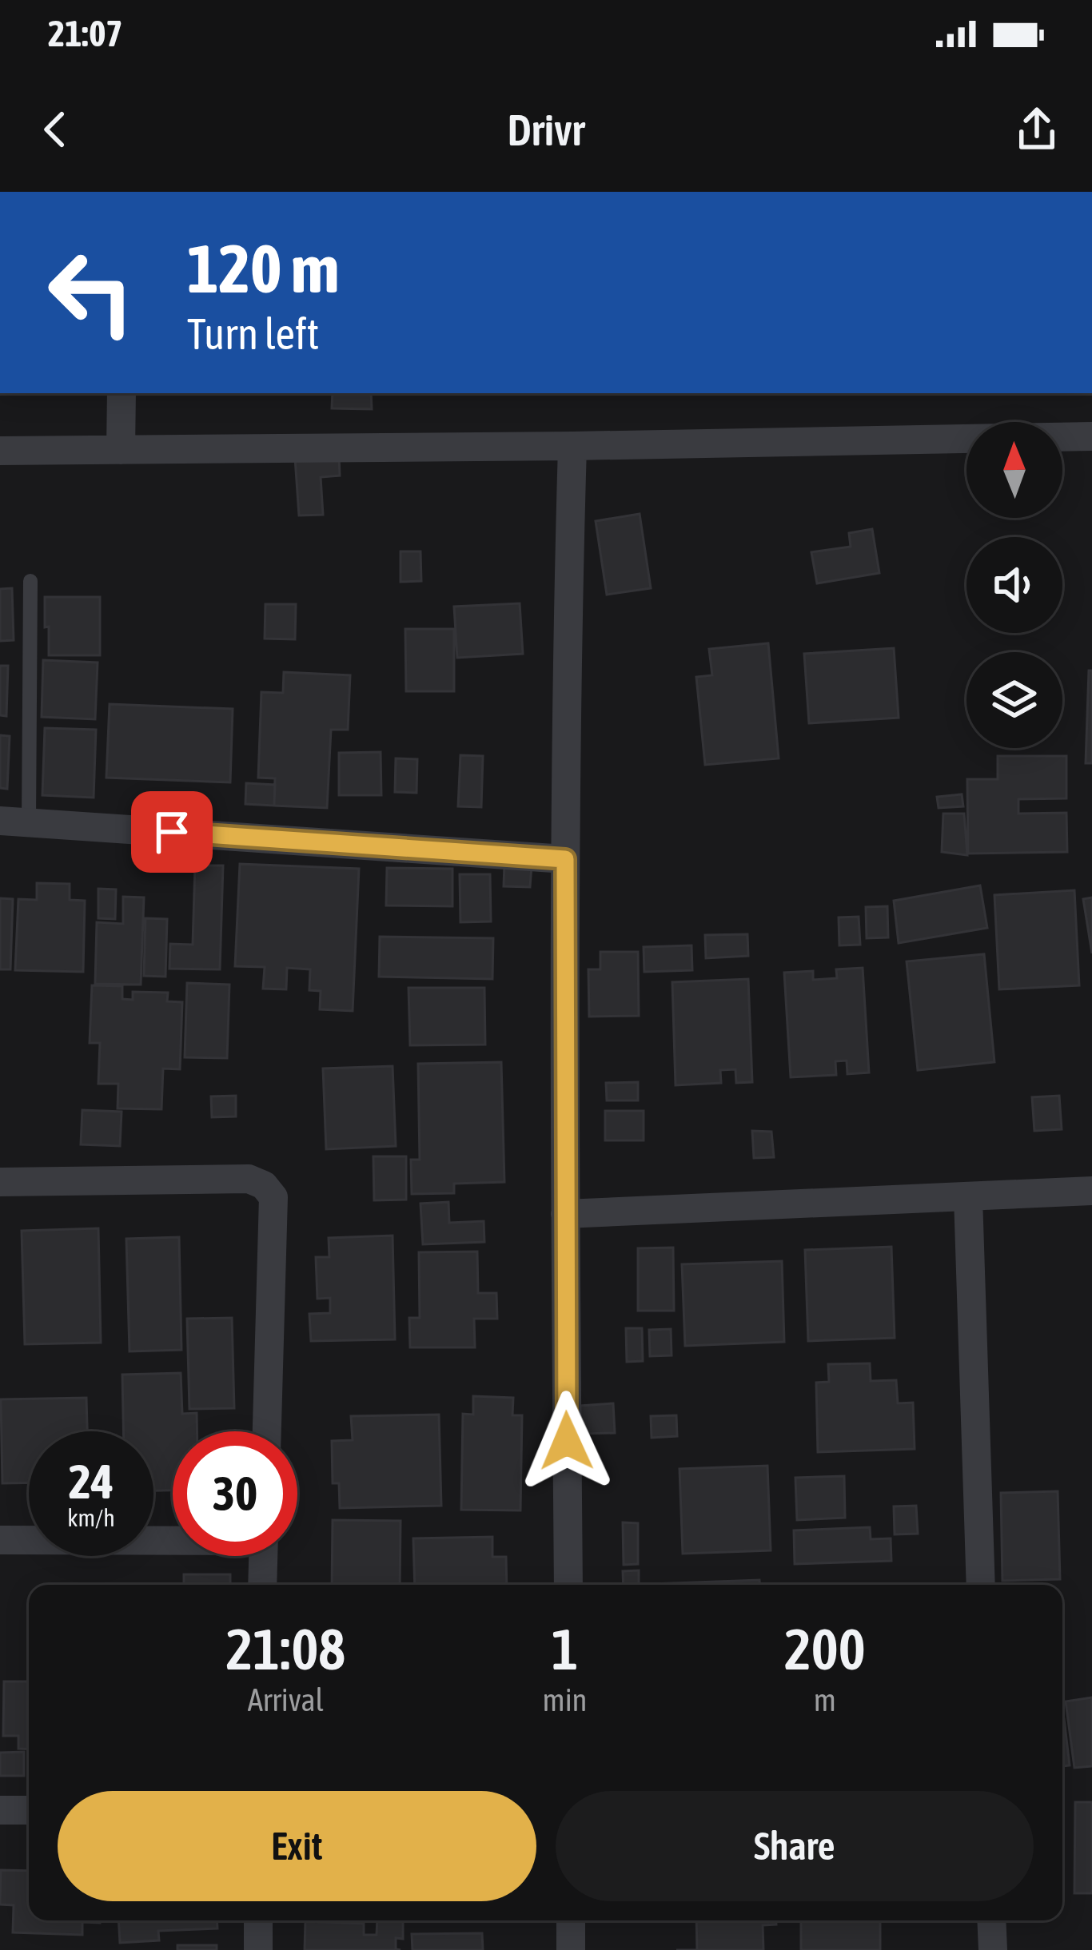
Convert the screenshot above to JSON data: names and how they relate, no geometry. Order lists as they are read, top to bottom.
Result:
{
  "north": "top",
  "page": {
    "status": "21:07",
    "header": "Drivr",
    "turn": ["120 m", "Turn left"],
    "speed": "24 km/h",
    "limit": "30",
    "eta": [
      "21:08",
      "Arrival",
      "1",
      "min",
      "200",
      "m"
    ],
    "buttons": ["Exit", "Share"]
  }
}
